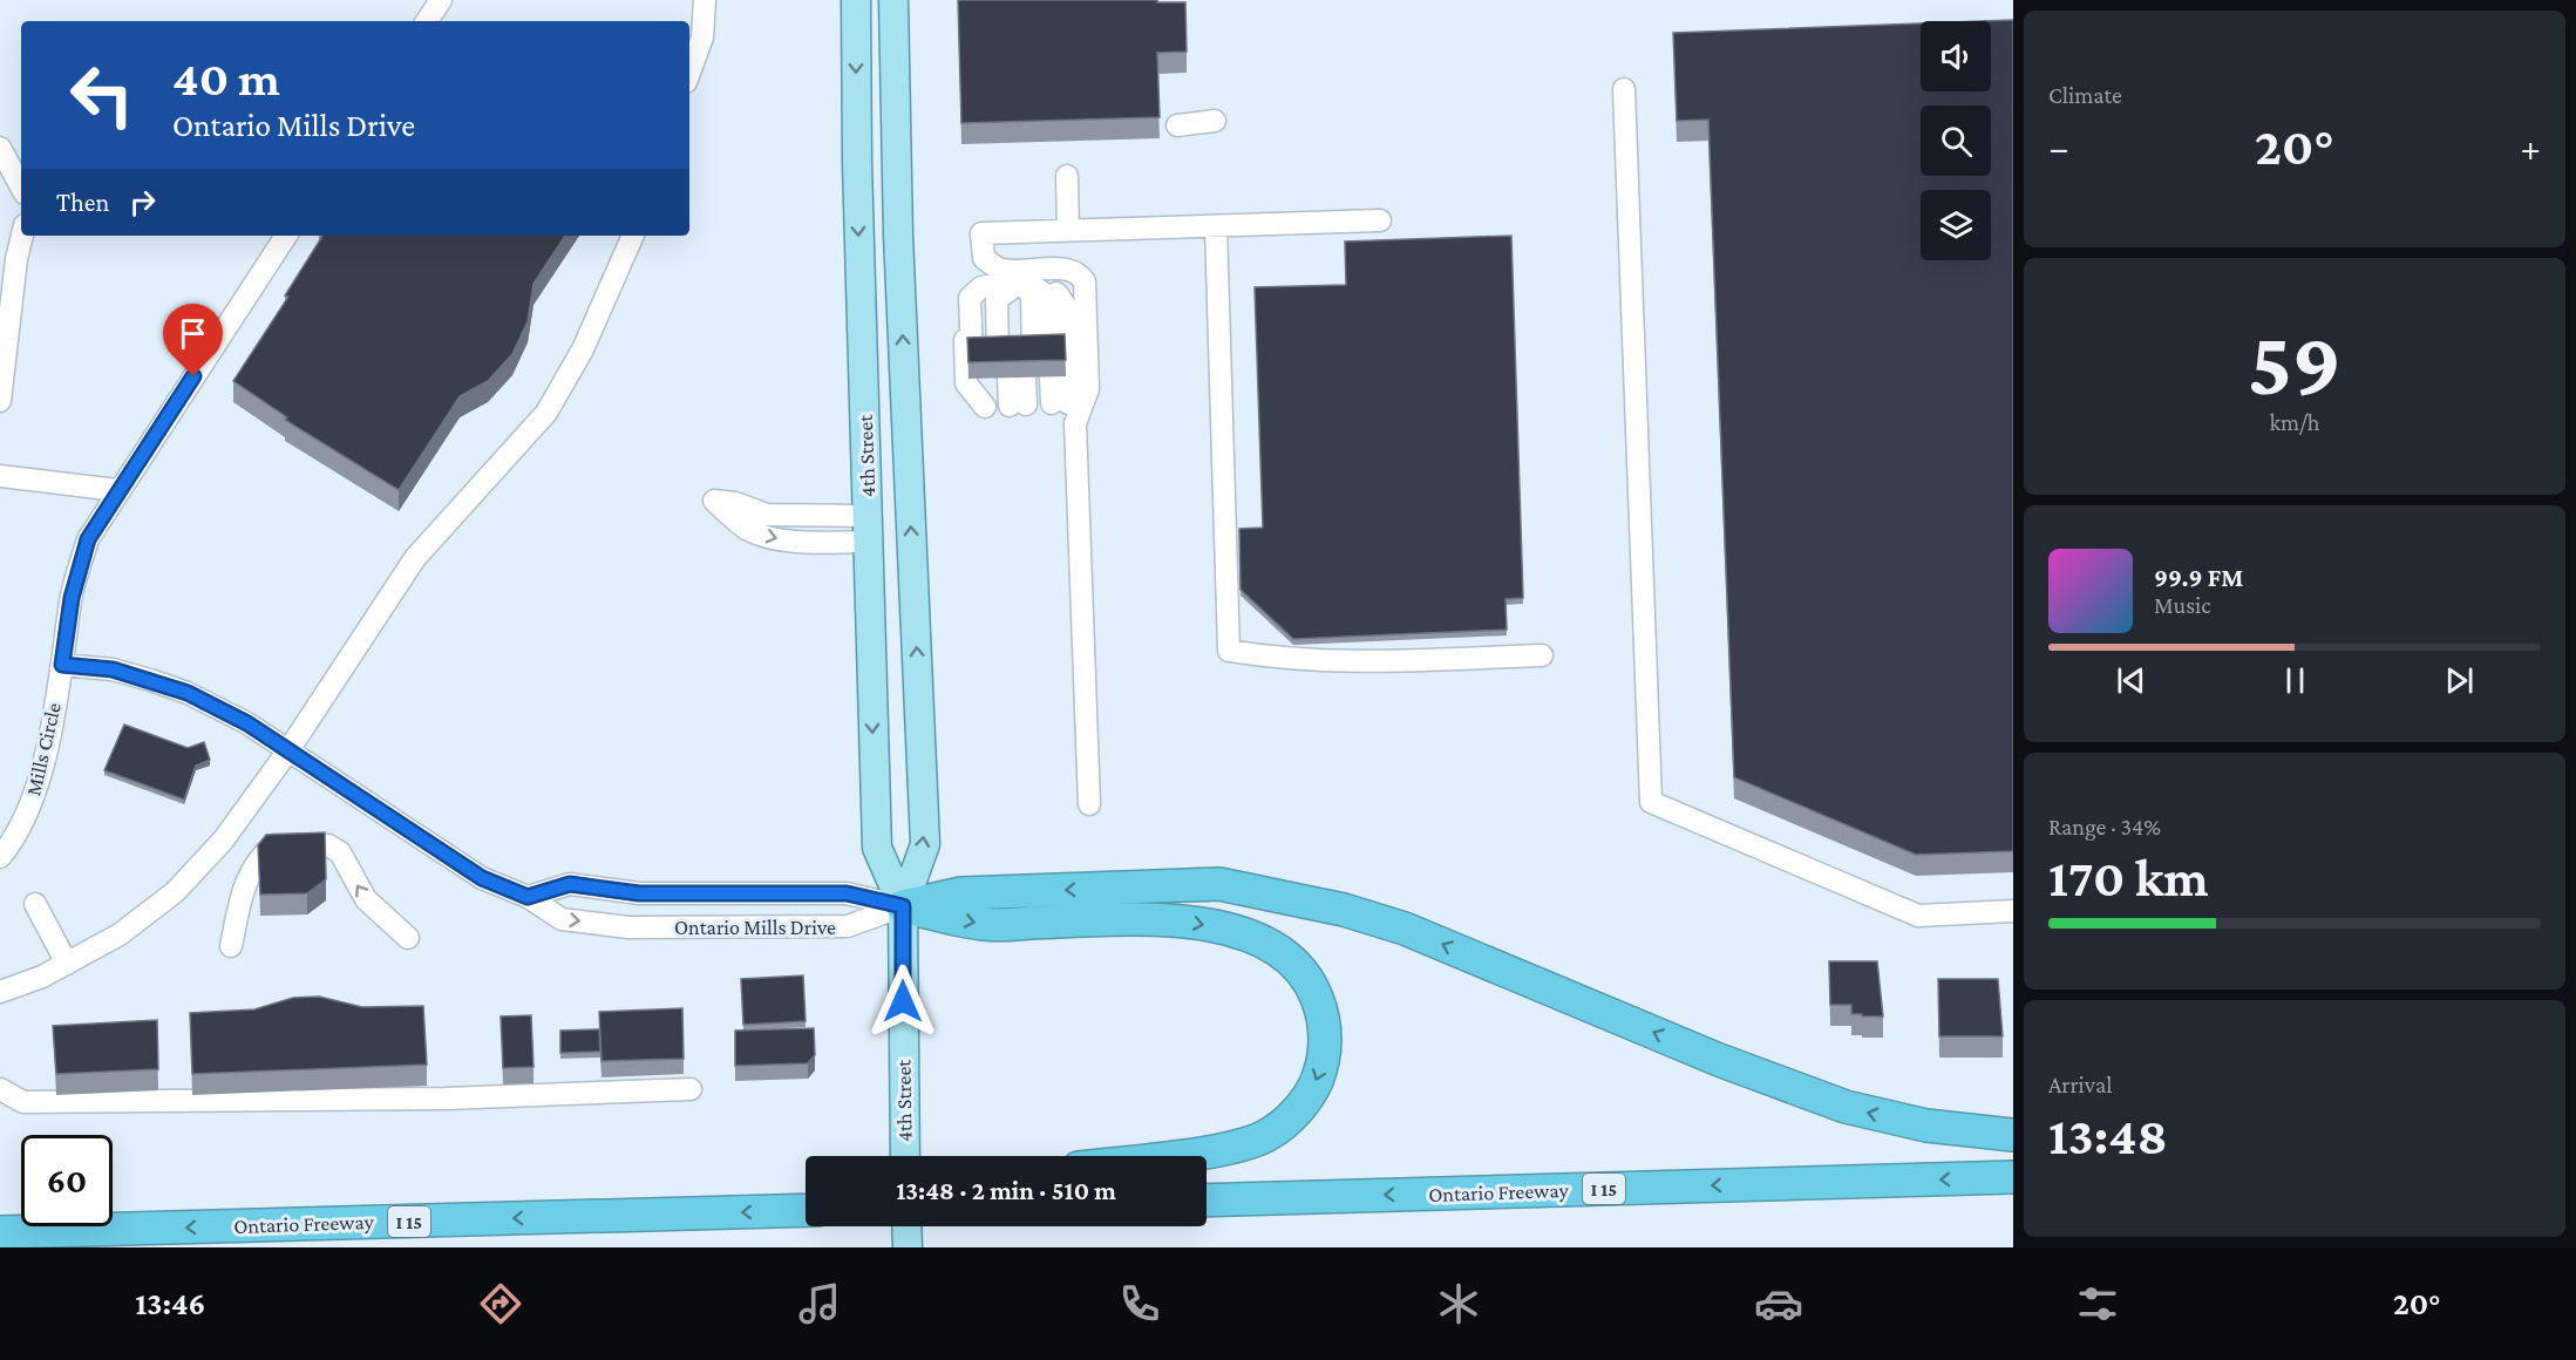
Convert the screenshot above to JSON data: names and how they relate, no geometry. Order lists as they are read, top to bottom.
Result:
{
  "streets": {
    "highway": ["I 15", "Ontario Freeway"],
    "main road": ["4th Street"],
    "street": ["Mills Circle", "Ontario Mills Drive"]
  },
  "crossings": [
    ["4th Street", "Ontario Mills Drive"],
    ["Mills Circle", "Ontario Mills Drive"]
  ],
  "page": {
    "tile": [
      "Climate",
      ["59", "km/h"],
      ["Range · 34%", "170 km"],
      ["Arrival", "13:48"]
    ],
    "turn": ["40 m", "Ontario Mills Drive"],
    "heat": ["−", "20°", "+"],
    "then": "Then",
    "song": ["99.9 FM", "Music"],
    "limit": "60",
    "trip": "13:48 · 2 min · 510 m",
    "tabs": ["13:46", "20°"]
  }
}
